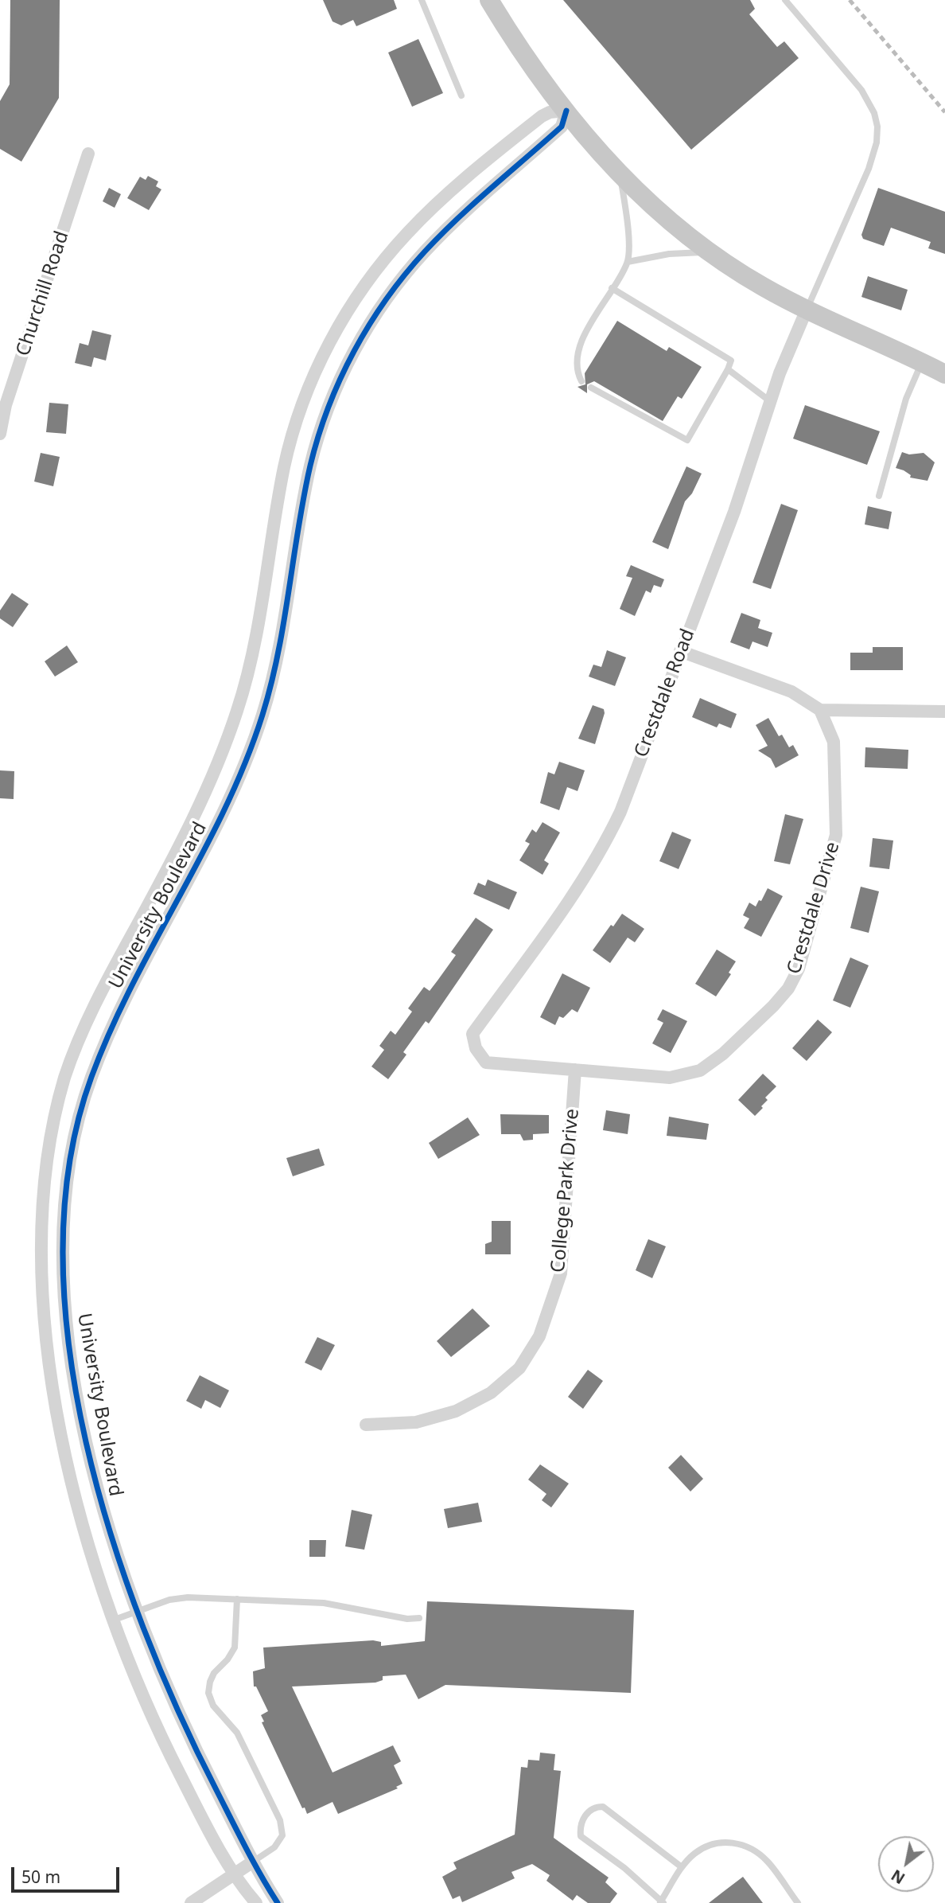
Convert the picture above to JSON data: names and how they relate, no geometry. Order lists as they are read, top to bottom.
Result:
{
  "streets": {
    "street": [
      "Churchill Road",
      "Crestdale Road",
      "University Boulevard",
      "Crestdale Drive",
      "College Park Drive"
    ]
  },
  "crossings": [
    ["Crestdale Road", "Crestdale Drive"],
    ["Crestdale Drive", "College Park Drive"]
  ],
  "scale_bar": "50 m",
  "north": "bottom left"
}
